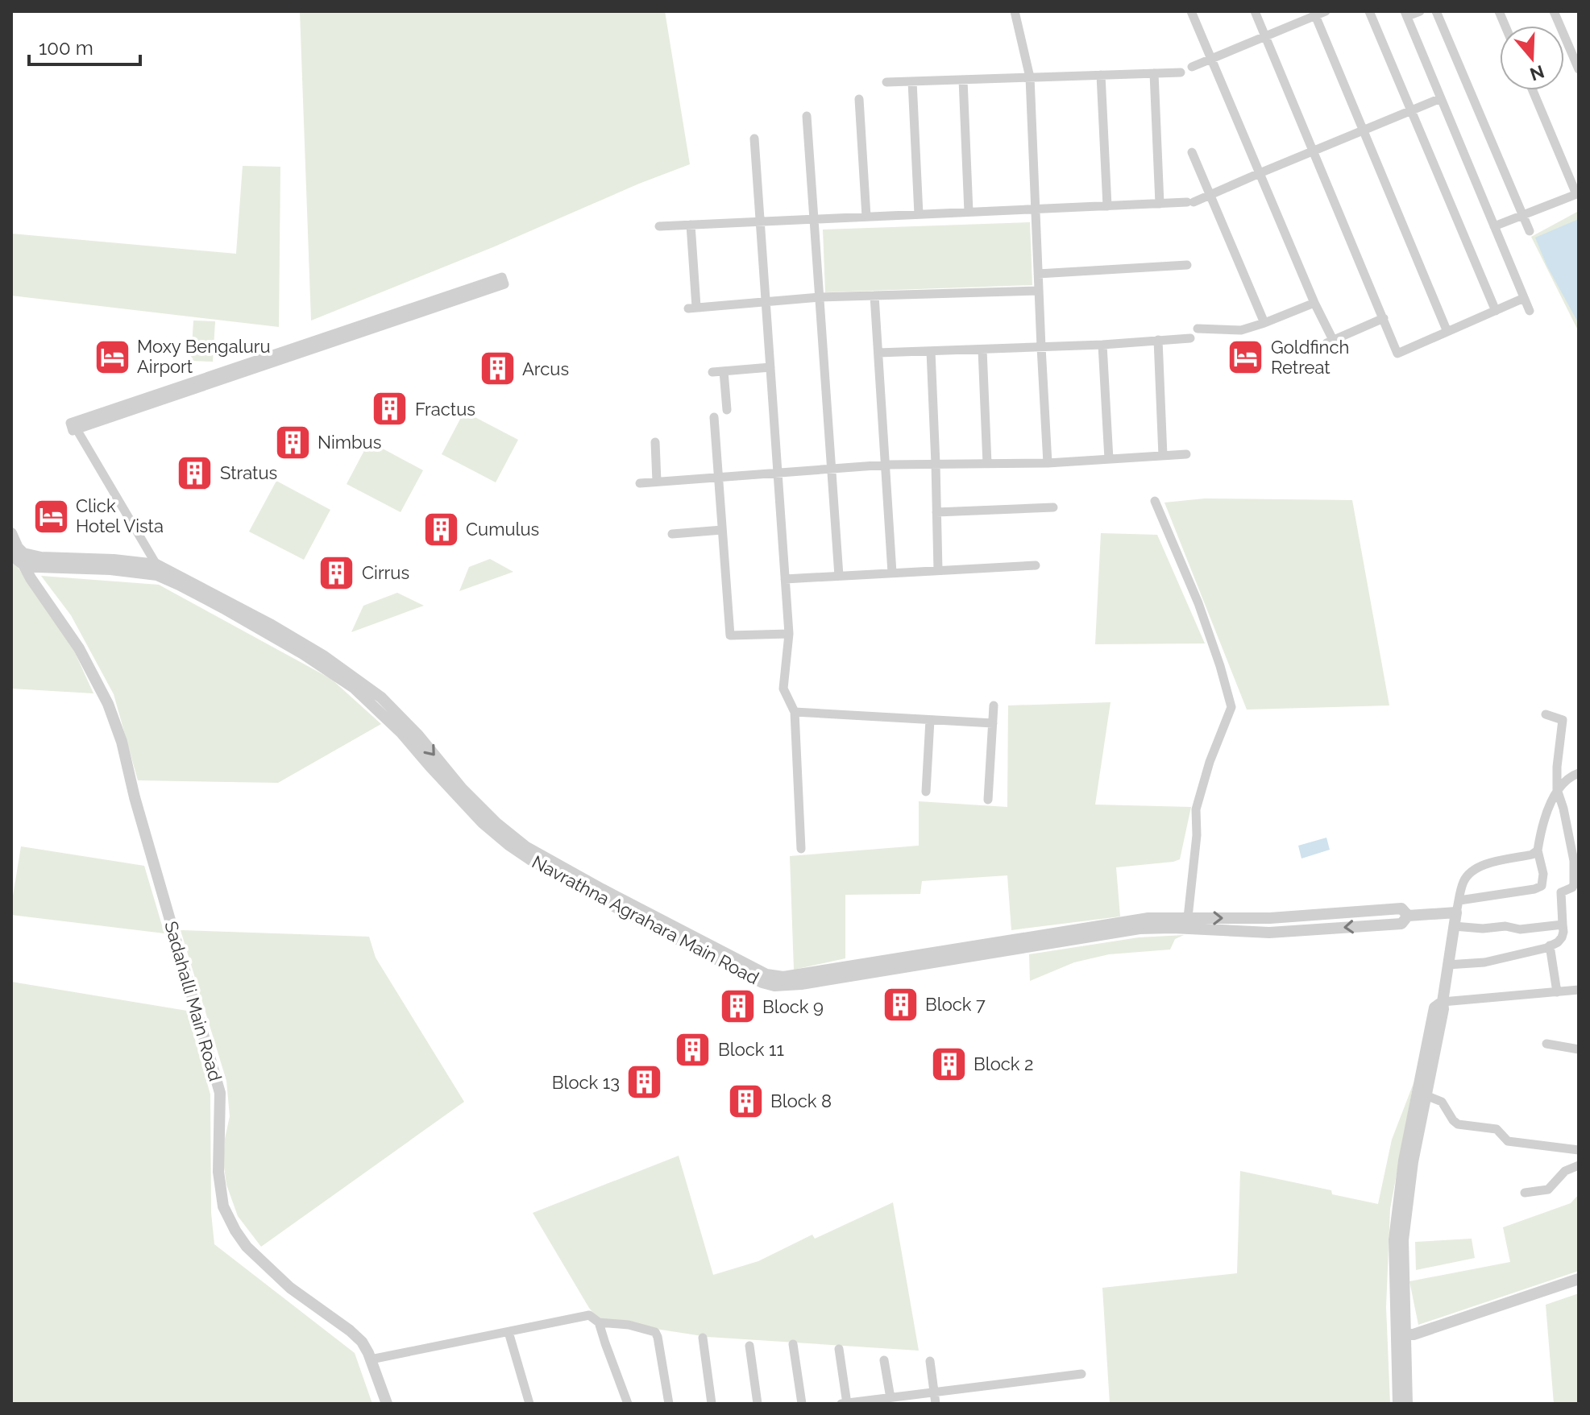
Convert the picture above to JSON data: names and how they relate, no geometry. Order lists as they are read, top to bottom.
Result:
{
  "streets": {
    "street": ["Navrathna Agrahara Main Road", "Sadahalli Main Road"]
  },
  "crossings": [
    ["Navrathna Agrahara Main Road", "Sadahalli Main Road"]
  ],
  "places": {
    "hotel": ["Moxy Bengaluru Airport", "Goldfinch Retreat", "Click Hotel Vista"],
    "building": [
      "Arcus",
      "Fractus",
      "Nimbus",
      "Stratus",
      "Cumulus",
      "Cirrus",
      "Block 7",
      "Block 9",
      "Block 11",
      "Block 2",
      "Block 13",
      "Block 8"
    ]
  },
  "scale_bar": "100 m",
  "north": "bottom"
}
